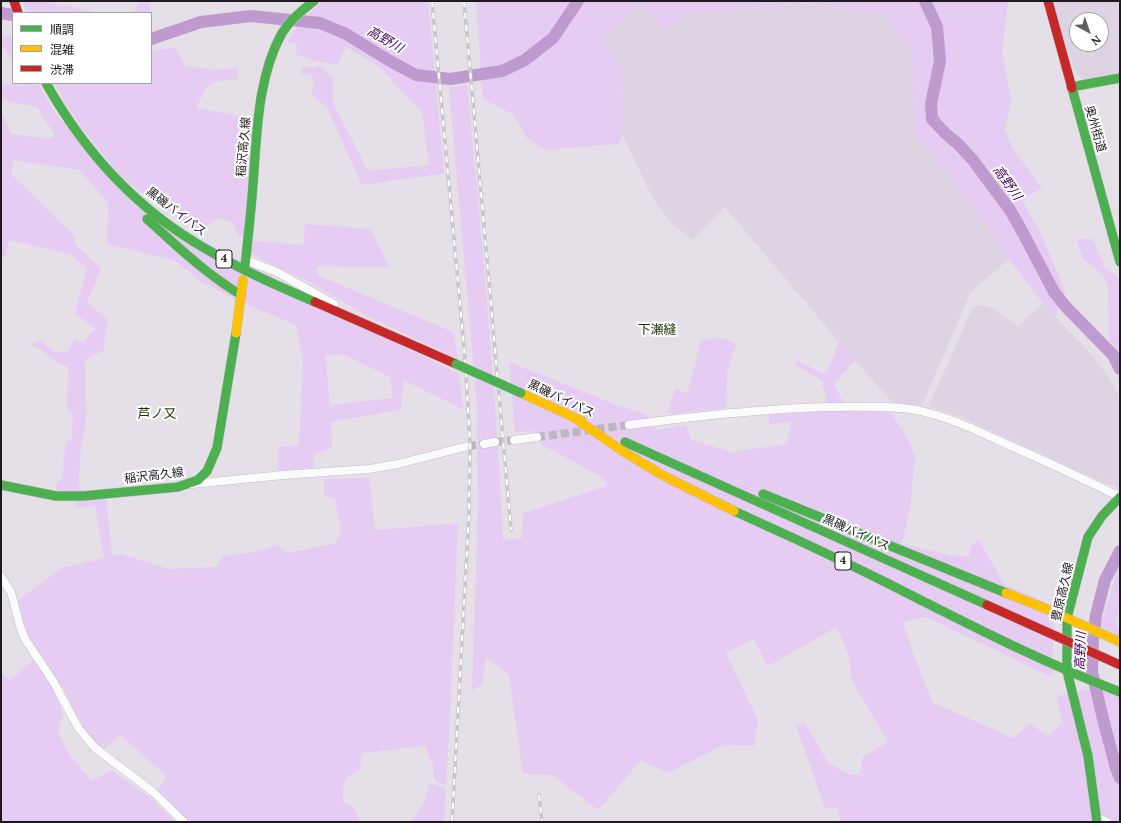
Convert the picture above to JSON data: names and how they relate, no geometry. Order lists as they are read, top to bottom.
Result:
{
  "streets": {
    "main road": [
      "奥州街道",
      "稲沢高久線",
      "黒磯バイパス",
      "4",
      "豊原高久線"
    ]
  },
  "crossings": [
    ["稲沢高久線", "4"],
    ["黒磯バイパス", "4"],
    ["4", "豊原高久線"]
  ],
  "districts": ["下瀬縫", "芦ノ又"],
  "water": ["高野川"],
  "legend": ["順調", "混雑", "渋滞"],
  "north": "bottom right"
}
